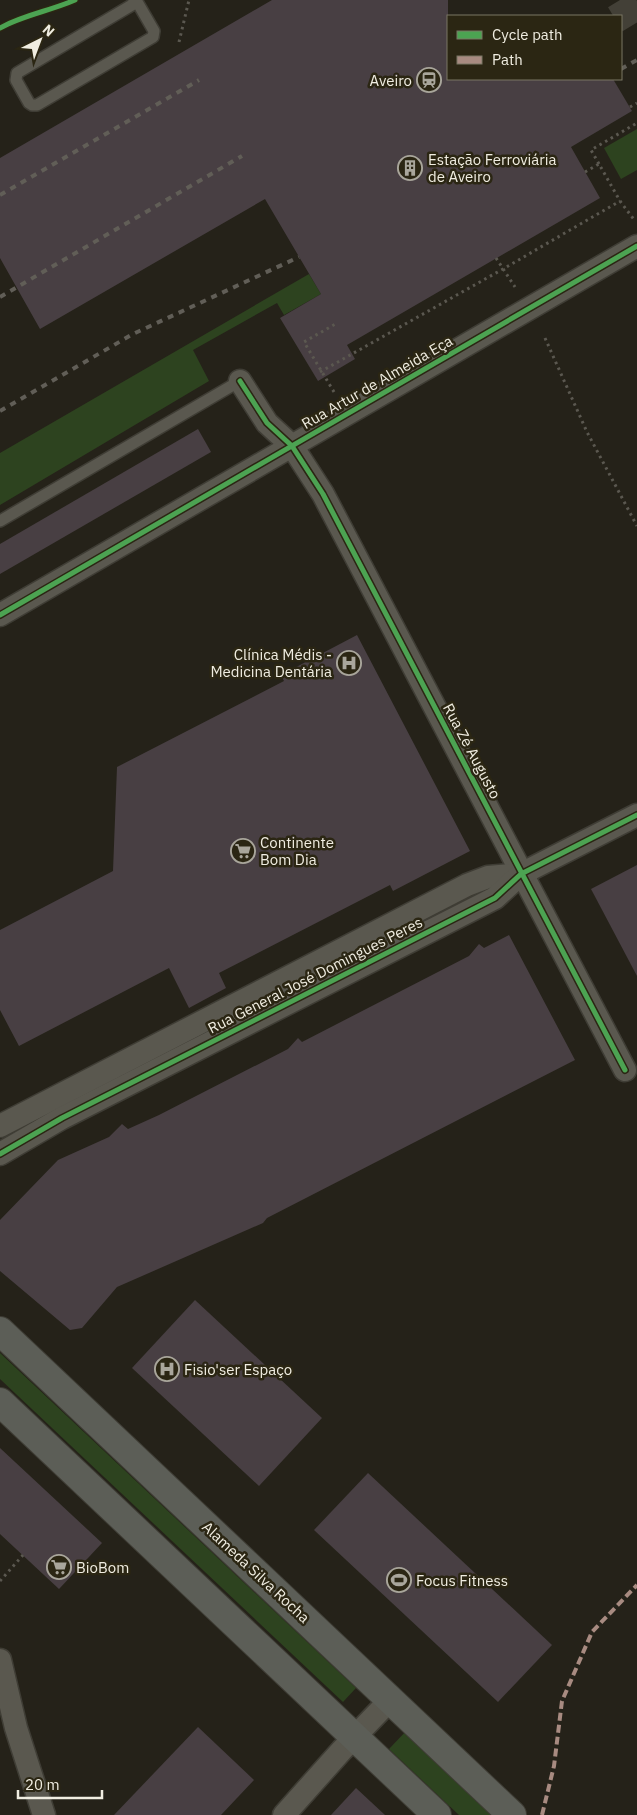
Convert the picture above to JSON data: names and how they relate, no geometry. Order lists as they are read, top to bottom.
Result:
{
  "streets": {
    "main road": ["Alameda Silva Rocha"],
    "street": ["Rua Artur de Almeida Eça", "Rua Zé Augusto", "Rua General José Domingues Peres"]
  },
  "crossings": [
    ["Rua Artur de Almeida Eça", "Rua Zé Augusto"],
    ["Rua Zé Augusto", "Rua General José Domingues Peres"]
  ],
  "places": {
    "station": ["Aveiro"],
    "building": ["Estação Ferroviária de Aveiro"],
    "hospital": ["Clínica Médis - Medicina Dentária", "Fisio'ser Espaço"],
    "supermarket": ["Continente Bom Dia", "BioBom"],
    "sports": ["Focus Fitness"]
  },
  "legend": ["Cycle path", "Path"],
  "scale_bar": "20 m",
  "north": "top right"
}
